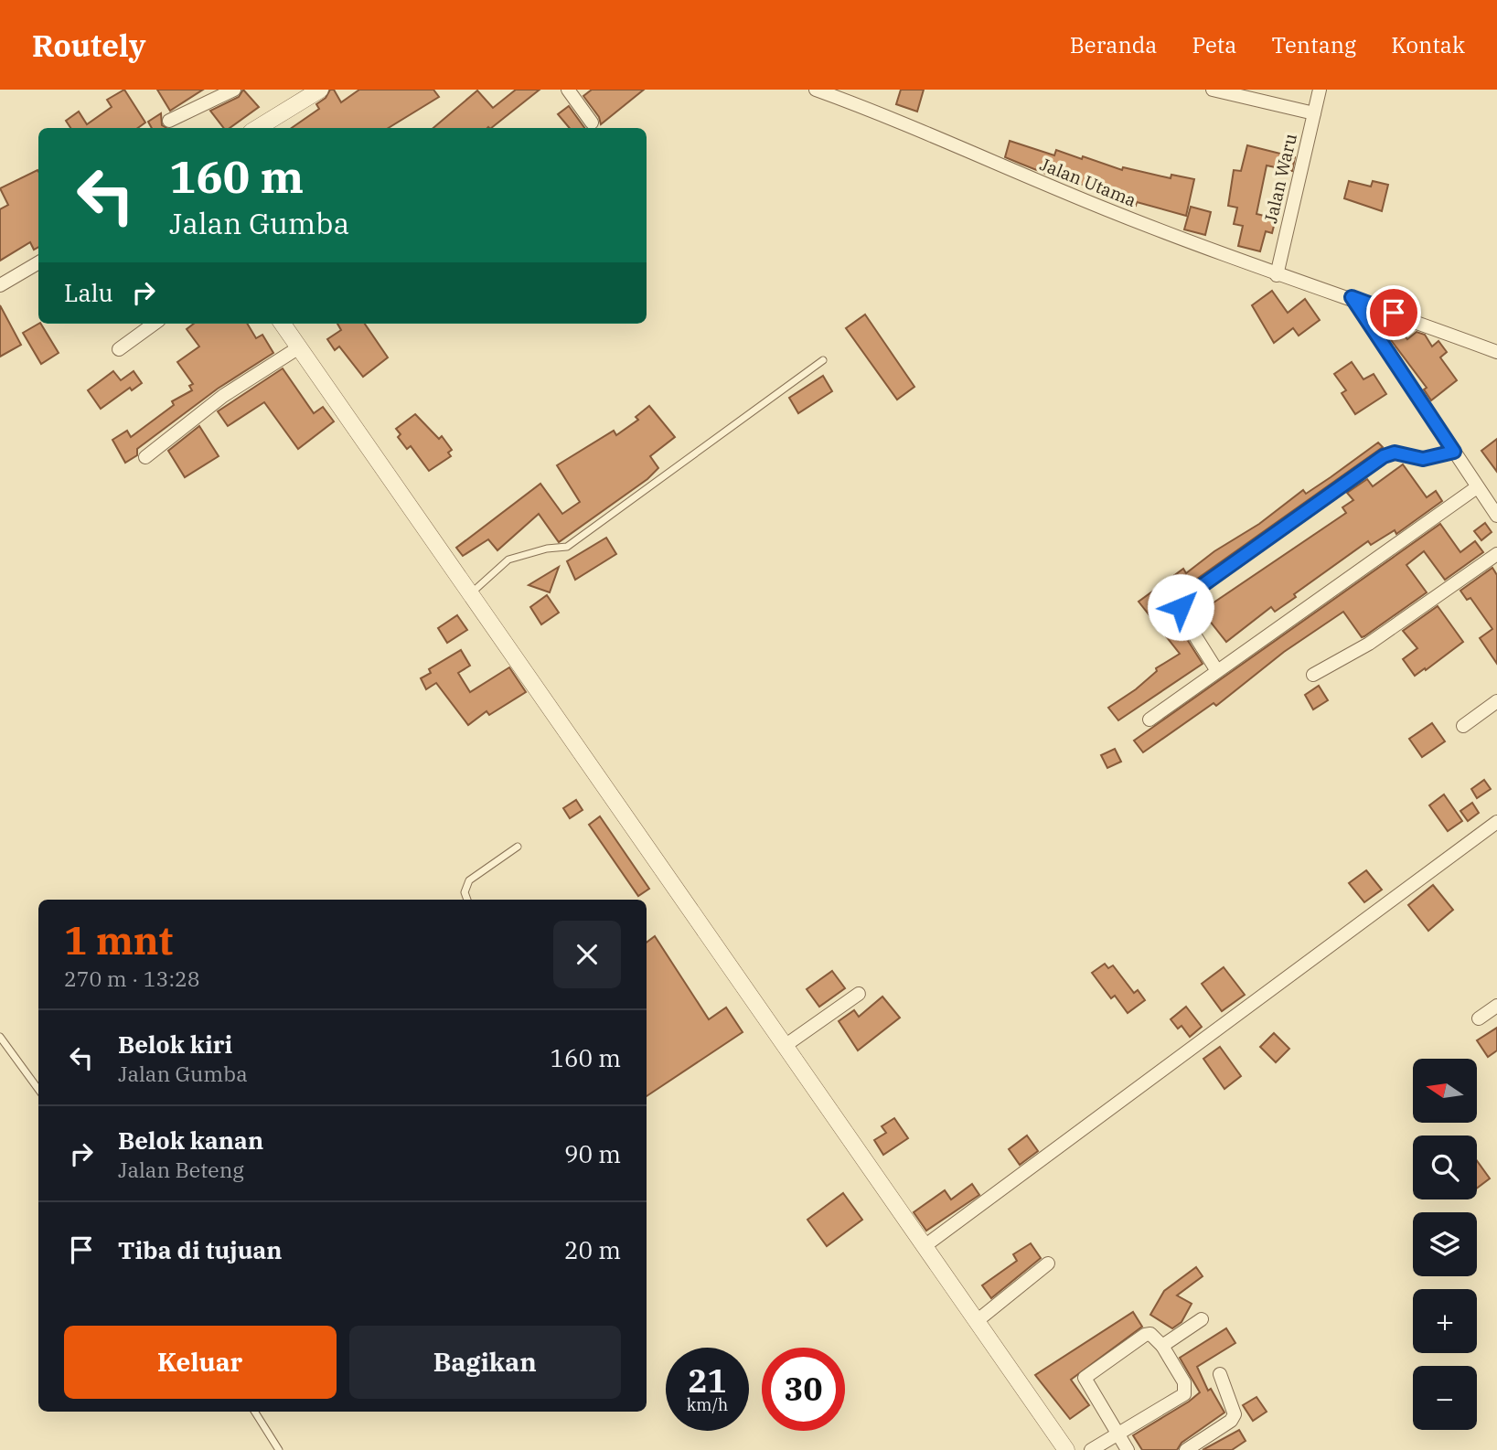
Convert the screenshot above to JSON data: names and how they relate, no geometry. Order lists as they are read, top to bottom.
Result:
{
  "streets": {
    "street": ["Jalan Waru", "Jalan Utama"]
  },
  "crossings": [
    ["Jalan Waru", "Jalan Utama"]
  ],
  "north": "left",
  "page": {
    "header": "Routely",
    "nav": [
      "Beranda",
      "Peta",
      "Tentang",
      "Kontak"
    ],
    "turn": ["160 m", "Jalan Gumba"],
    "then": "Lalu",
    "heading": ["1 mnt", "270 m · 13:28"],
    "list": [
      {
        "name": "Belok kiri",
        "note": "Jalan Gumba",
        "value": "160 m"
      },
      {
        "name": "Belok kanan",
        "note": "Jalan Beteng",
        "value": "90 m"
      },
      {
        "name": "Tiba di tujuan",
        "value": "20 m"
      }
    ],
    "map_buttons": ["+", "−"],
    "buttons": ["Keluar", "Bagikan"],
    "speed": "21 km/h",
    "limit": "30"
  }
}
